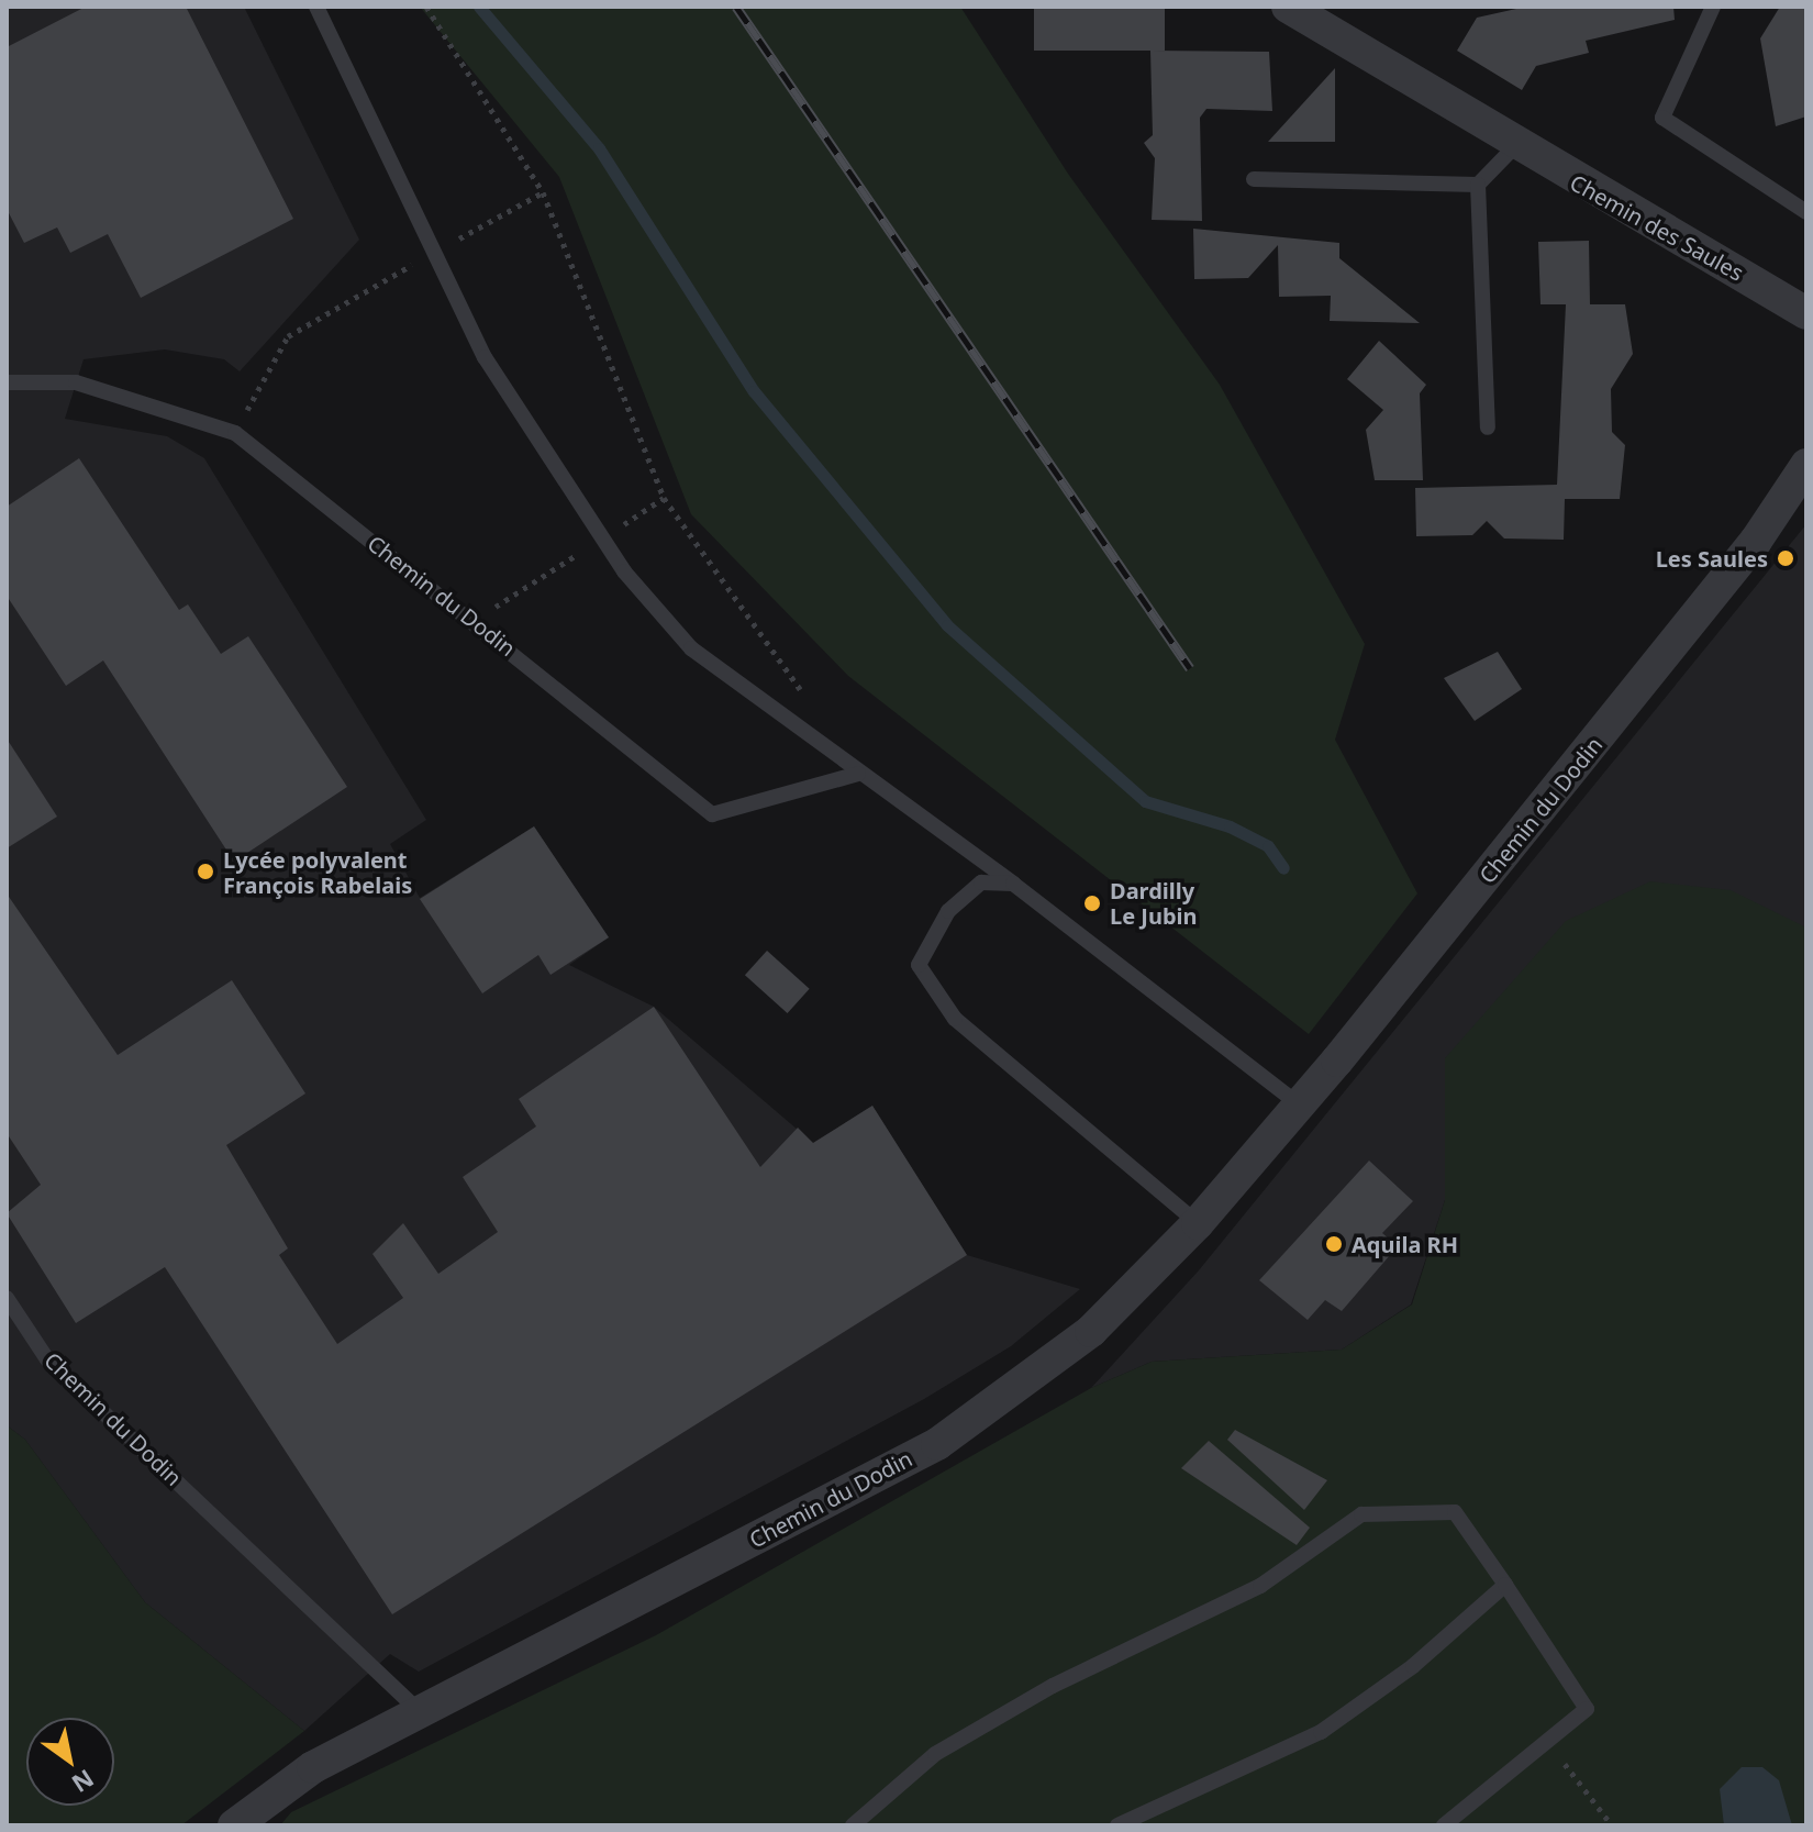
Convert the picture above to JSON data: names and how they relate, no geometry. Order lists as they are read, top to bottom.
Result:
{
  "streets": {
    "street": ["Chemin des Saules", "Chemin du Dodin"]
  },
  "places": [
    "Les Saules",
    "Lycée polyvalent François Rabelais",
    "Dardilly Le Jubin",
    "Aquila RH"
  ],
  "north": "bottom right"
}
